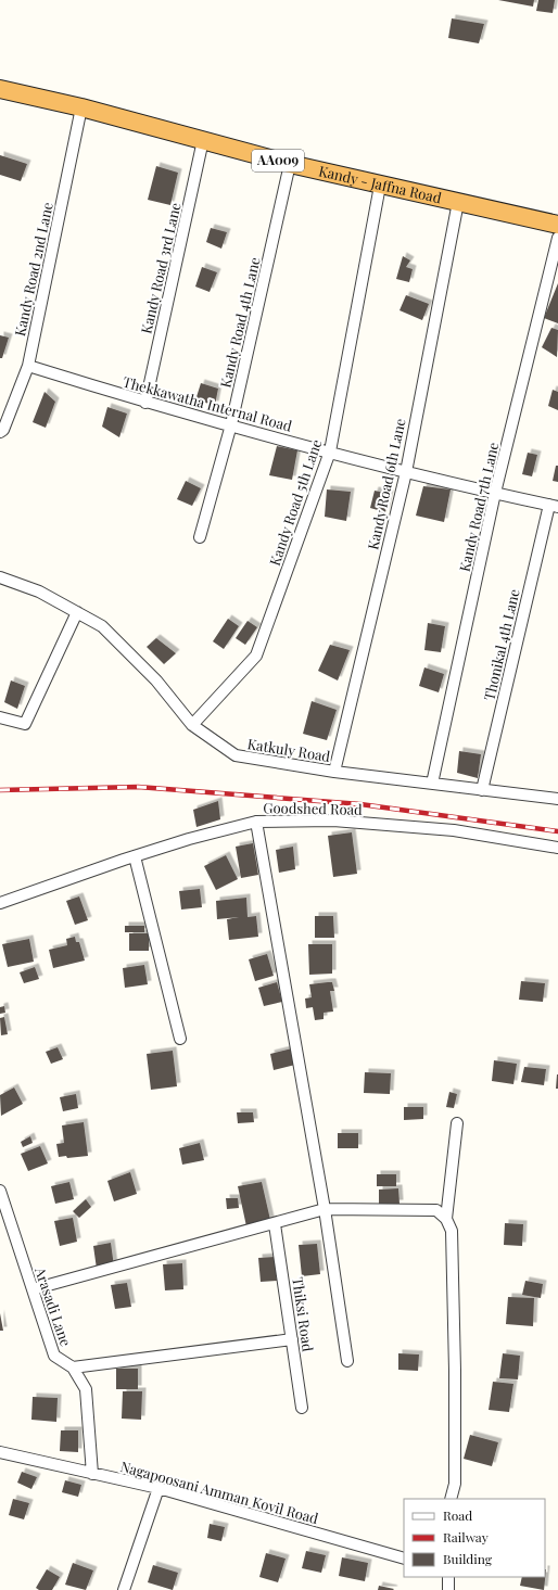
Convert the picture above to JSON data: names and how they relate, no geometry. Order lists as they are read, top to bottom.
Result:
{
  "streets": {
    "highway": ["AA009", "Kandy - Jaffna Road"],
    "street": [
      "Kandy Road 3rd Lane",
      "Kandy Road 2nd Lane",
      "Kandy Road 4th Lane",
      "Thekkawatha Internal Road",
      "Kandy Road 6th Lane",
      "Kandy Road 5th Lane",
      "Kandy Road 7th Lane",
      "Thonikal 4th Lane",
      "Katkuly Road",
      "Goodshed Road",
      "Arasadi Lane",
      "Thiksi Road",
      "Nagapoosani Amman Kovil Road"
    ]
  },
  "crossings": [
    ["Kandy - Jaffna Road", "Kandy Road 3rd Lane"],
    ["Kandy - Jaffna Road", "Kandy Road 2nd Lane"],
    ["Kandy - Jaffna Road", "Kandy Road 4th Lane"],
    ["Kandy - Jaffna Road", "Kandy Road 6th Lane"],
    ["Kandy - Jaffna Road", "Kandy Road 5th Lane"],
    ["Kandy Road 3rd Lane", "Thekkawatha Internal Road"],
    ["Kandy Road 2nd Lane", "Thekkawatha Internal Road"],
    ["Kandy Road 4th Lane", "Thekkawatha Internal Road"],
    ["Thekkawatha Internal Road", "Kandy Road 6th Lane"],
    ["Thekkawatha Internal Road", "Kandy Road 5th Lane"],
    ["Thekkawatha Internal Road", "Kandy Road 7th Lane"],
    ["Thekkawatha Internal Road", "Thonikal 4th Lane"],
    ["Kandy Road 6th Lane", "Katkuly Road"],
    ["Kandy Road 5th Lane", "Katkuly Road"],
    ["Kandy Road 7th Lane", "Katkuly Road"],
    ["Thonikal 4th Lane", "Katkuly Road"],
    ["Arasadi Lane", "Nagapoosani Amman Kovil Road"]
  ],
  "legend": ["Road", "Railway", "Building"]
}
